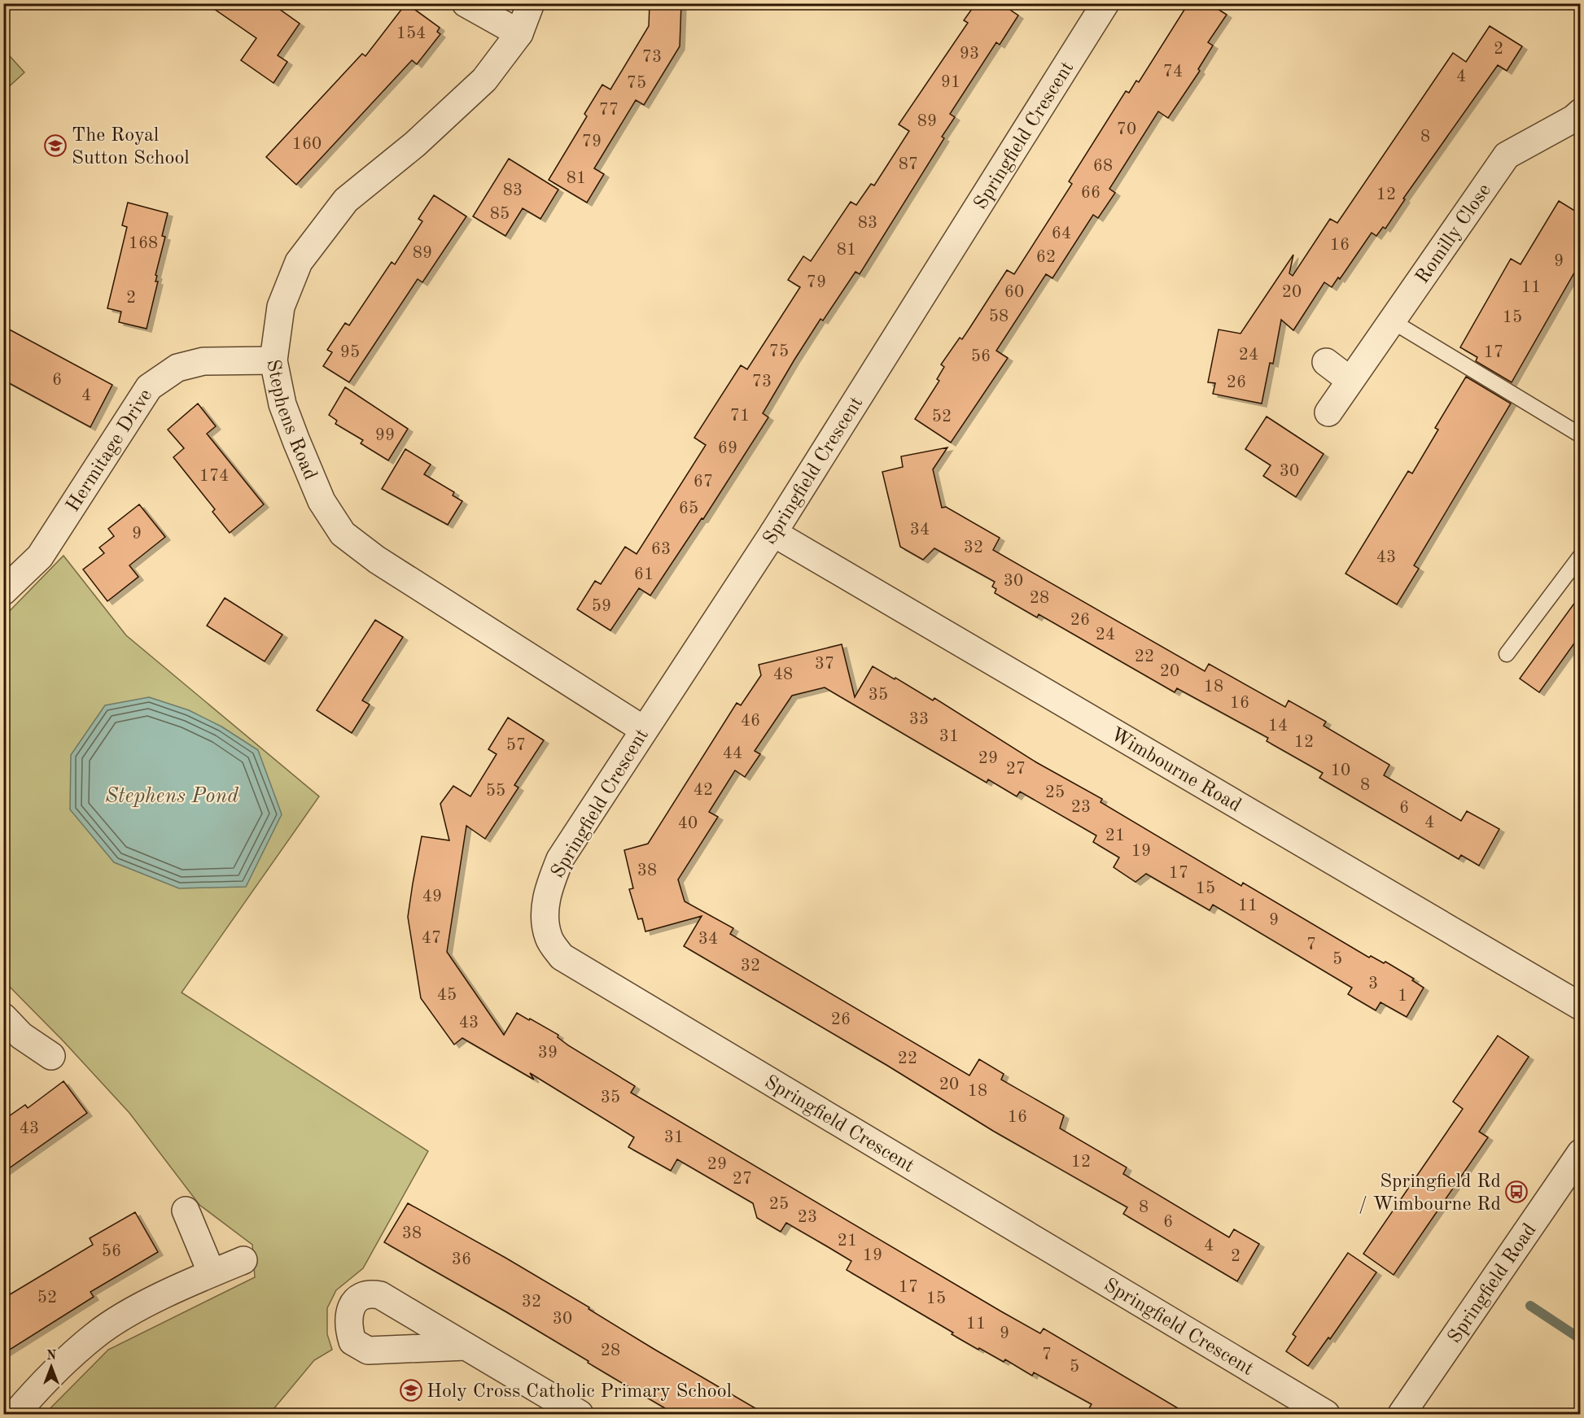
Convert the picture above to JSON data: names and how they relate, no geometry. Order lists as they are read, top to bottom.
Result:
{
  "streets": {
    "street": [
      "Springfield Crescent",
      "Romilly Close",
      "Stephens Road",
      "Hermitage Drive",
      "Wimbourne Road",
      "Springfield Road"
    ]
  },
  "crossings": [
    ["Springfield Crescent", "Stephens Road"],
    ["Springfield Crescent", "Wimbourne Road"],
    ["Stephens Road", "Hermitage Drive"]
  ],
  "water": ["Stephens Pond"],
  "places": {
    "school or university": ["The Royal Sutton School", "Holy Cross Catholic Primary School"],
    "bus stop": ["Springfield Rd / Wimbourne Rd"]
  },
  "house_numbers": [
    "154",
    "2",
    "93",
    "73",
    "74",
    "4",
    "91",
    "75",
    "77",
    "89",
    "70",
    "8",
    "79",
    "160",
    "87",
    "68",
    "81",
    "83",
    "66",
    "12",
    "85",
    "83",
    "64",
    "168",
    "16",
    "81",
    "89",
    "62",
    "9",
    "79",
    "11",
    "60",
    "20",
    "2",
    "58",
    "15",
    "75",
    "95",
    "17",
    "24",
    "56",
    "6",
    "73",
    "26",
    "4",
    "71",
    "52",
    "99",
    "69",
    "30",
    "174",
    "67",
    "65",
    "34",
    "9",
    "32",
    "63",
    "43",
    "61",
    "30",
    "28",
    "59",
    "26",
    "24",
    "22",
    "37",
    "20",
    "48",
    "18",
    "35",
    "16",
    "33",
    "46",
    "14",
    "31",
    "12",
    "57",
    "44",
    "29",
    "27",
    "10",
    "8",
    "42",
    "55",
    "25",
    "23",
    "6",
    "4",
    "40",
    "21",
    "19",
    "38",
    "17",
    "15",
    "49",
    "11",
    "9",
    "47",
    "34",
    "7",
    "5",
    "32",
    "3",
    "45",
    "1",
    "26",
    "43",
    "39",
    "22",
    "20",
    "18",
    "35",
    "16",
    "43",
    "31",
    "12",
    "29",
    "27",
    "25",
    "8",
    "23",
    "6",
    "38",
    "21",
    "4",
    "56",
    "19",
    "2",
    "36",
    "17",
    "52",
    "15",
    "32",
    "30",
    "11",
    "9",
    "28",
    "7",
    "5"
  ],
  "north": "top"
}
